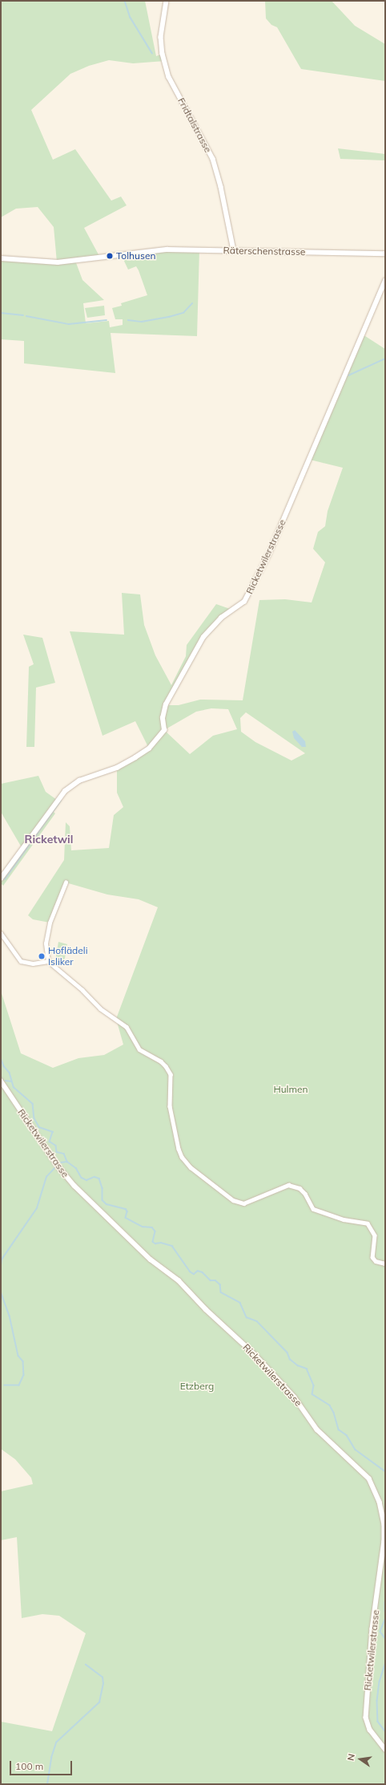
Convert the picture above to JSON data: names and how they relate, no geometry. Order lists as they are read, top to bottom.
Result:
{
  "streets": {
    "street": ["Fridtalstrasse", "Räterschenstrasse", "Ricketwilerstrasse"]
  },
  "crossings": [
    ["Fridtalstrasse", "Räterschenstrasse"]
  ],
  "districts": ["Ricketwil"],
  "parks": ["Hulmen", "Etzberg"],
  "places": ["Tolhusen", "Hoflädeli Isliker"],
  "scale_bar": "100 m",
  "north": "left"
}
